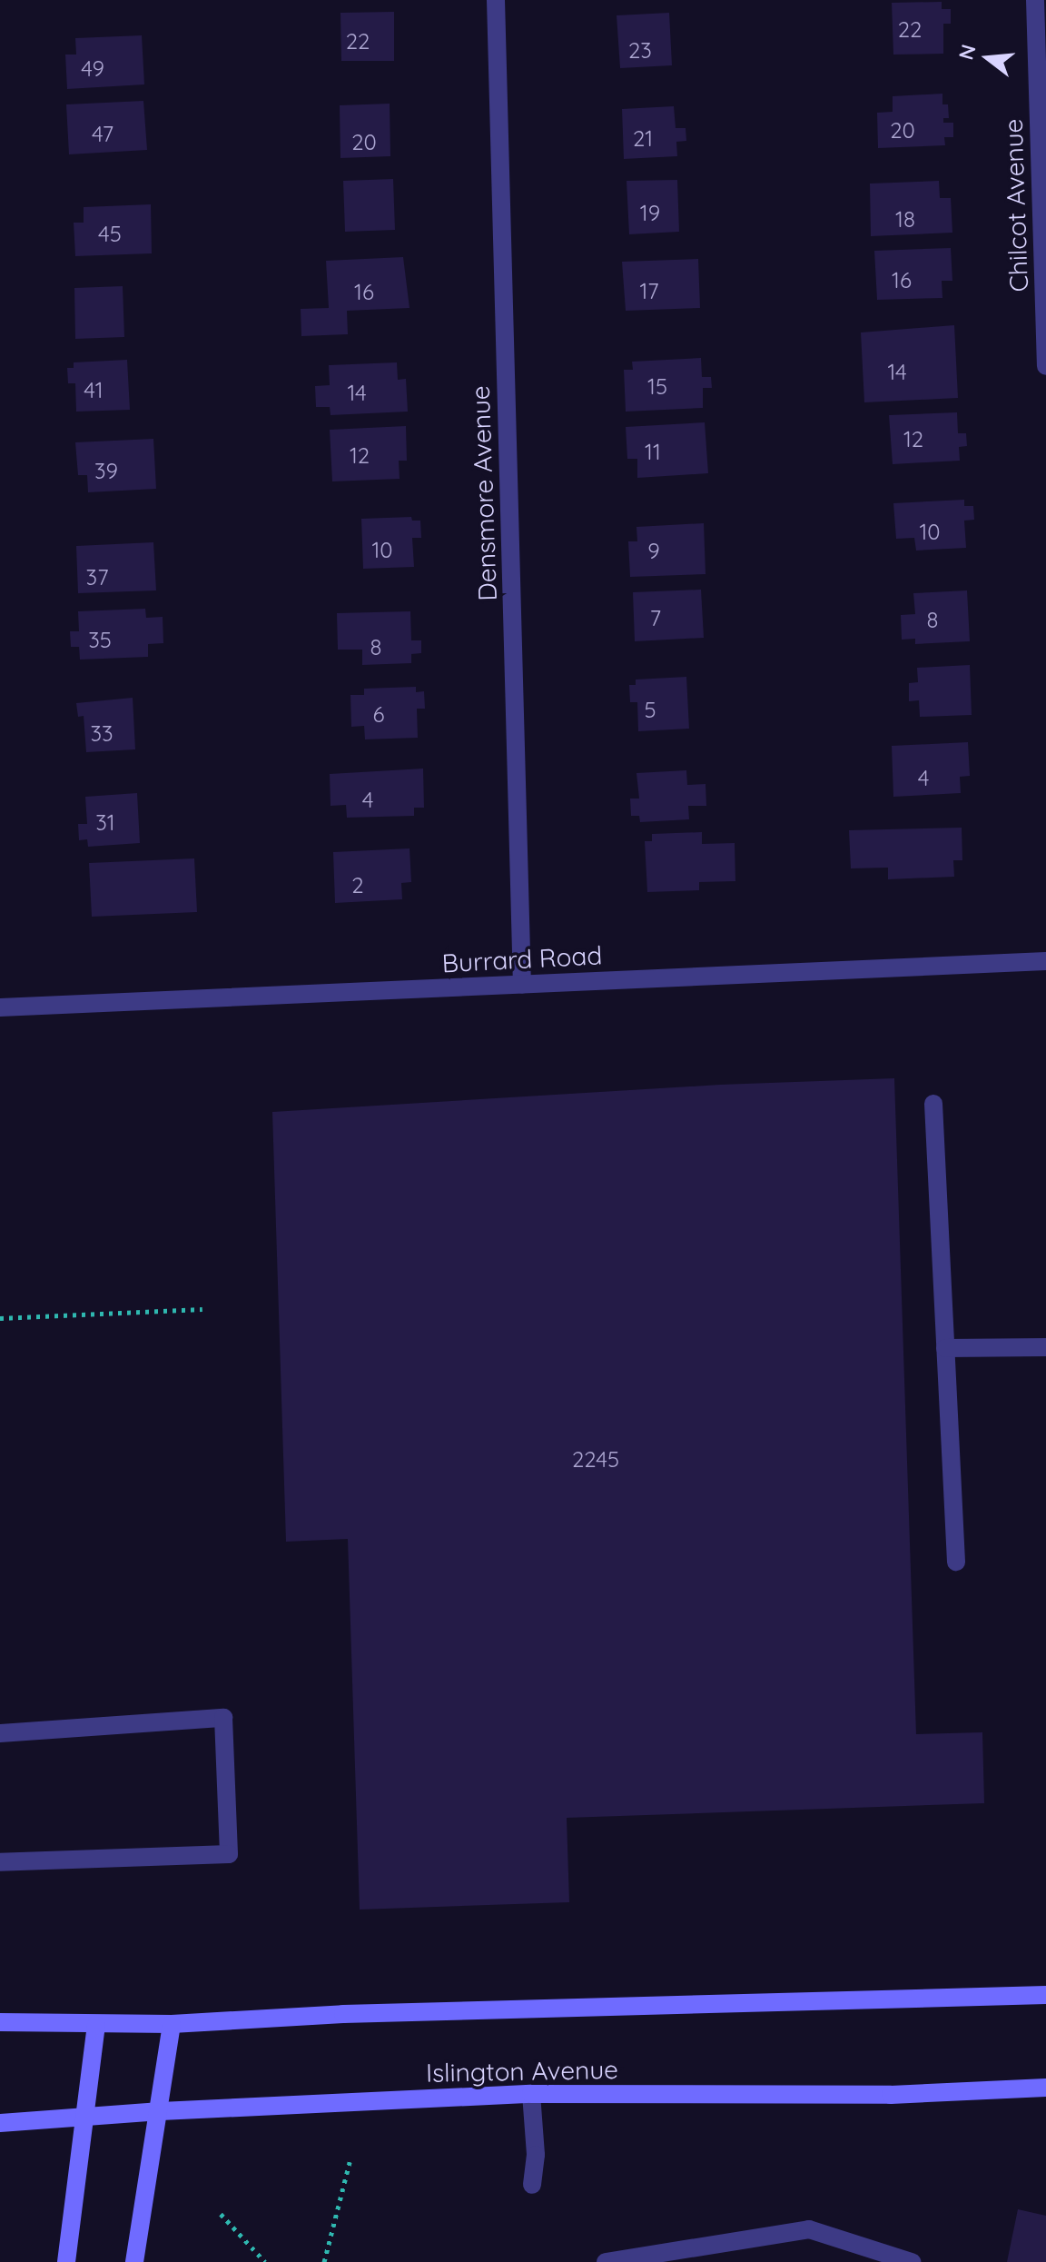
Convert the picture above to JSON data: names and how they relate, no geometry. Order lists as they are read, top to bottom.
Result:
{
  "streets": {
    "main road": ["Islington Avenue"],
    "street": ["Chilcot Avenue", "Densmore Avenue", "Burrard Road"]
  },
  "crossings": [
    ["Densmore Avenue", "Burrard Road"]
  ],
  "house_numbers": [
    "22",
    "22",
    "23",
    "49",
    "20",
    "47",
    "21",
    "20",
    "19",
    "18",
    "45",
    "16",
    "17",
    "16",
    "14",
    "15",
    "41",
    "14",
    "12",
    "11",
    "12",
    "39",
    "10",
    "10",
    "9",
    "37",
    "7",
    "8",
    "35",
    "8",
    "5",
    "6",
    "33",
    "4",
    "4",
    "31",
    "2",
    "2245"
  ],
  "north": "left"
}
